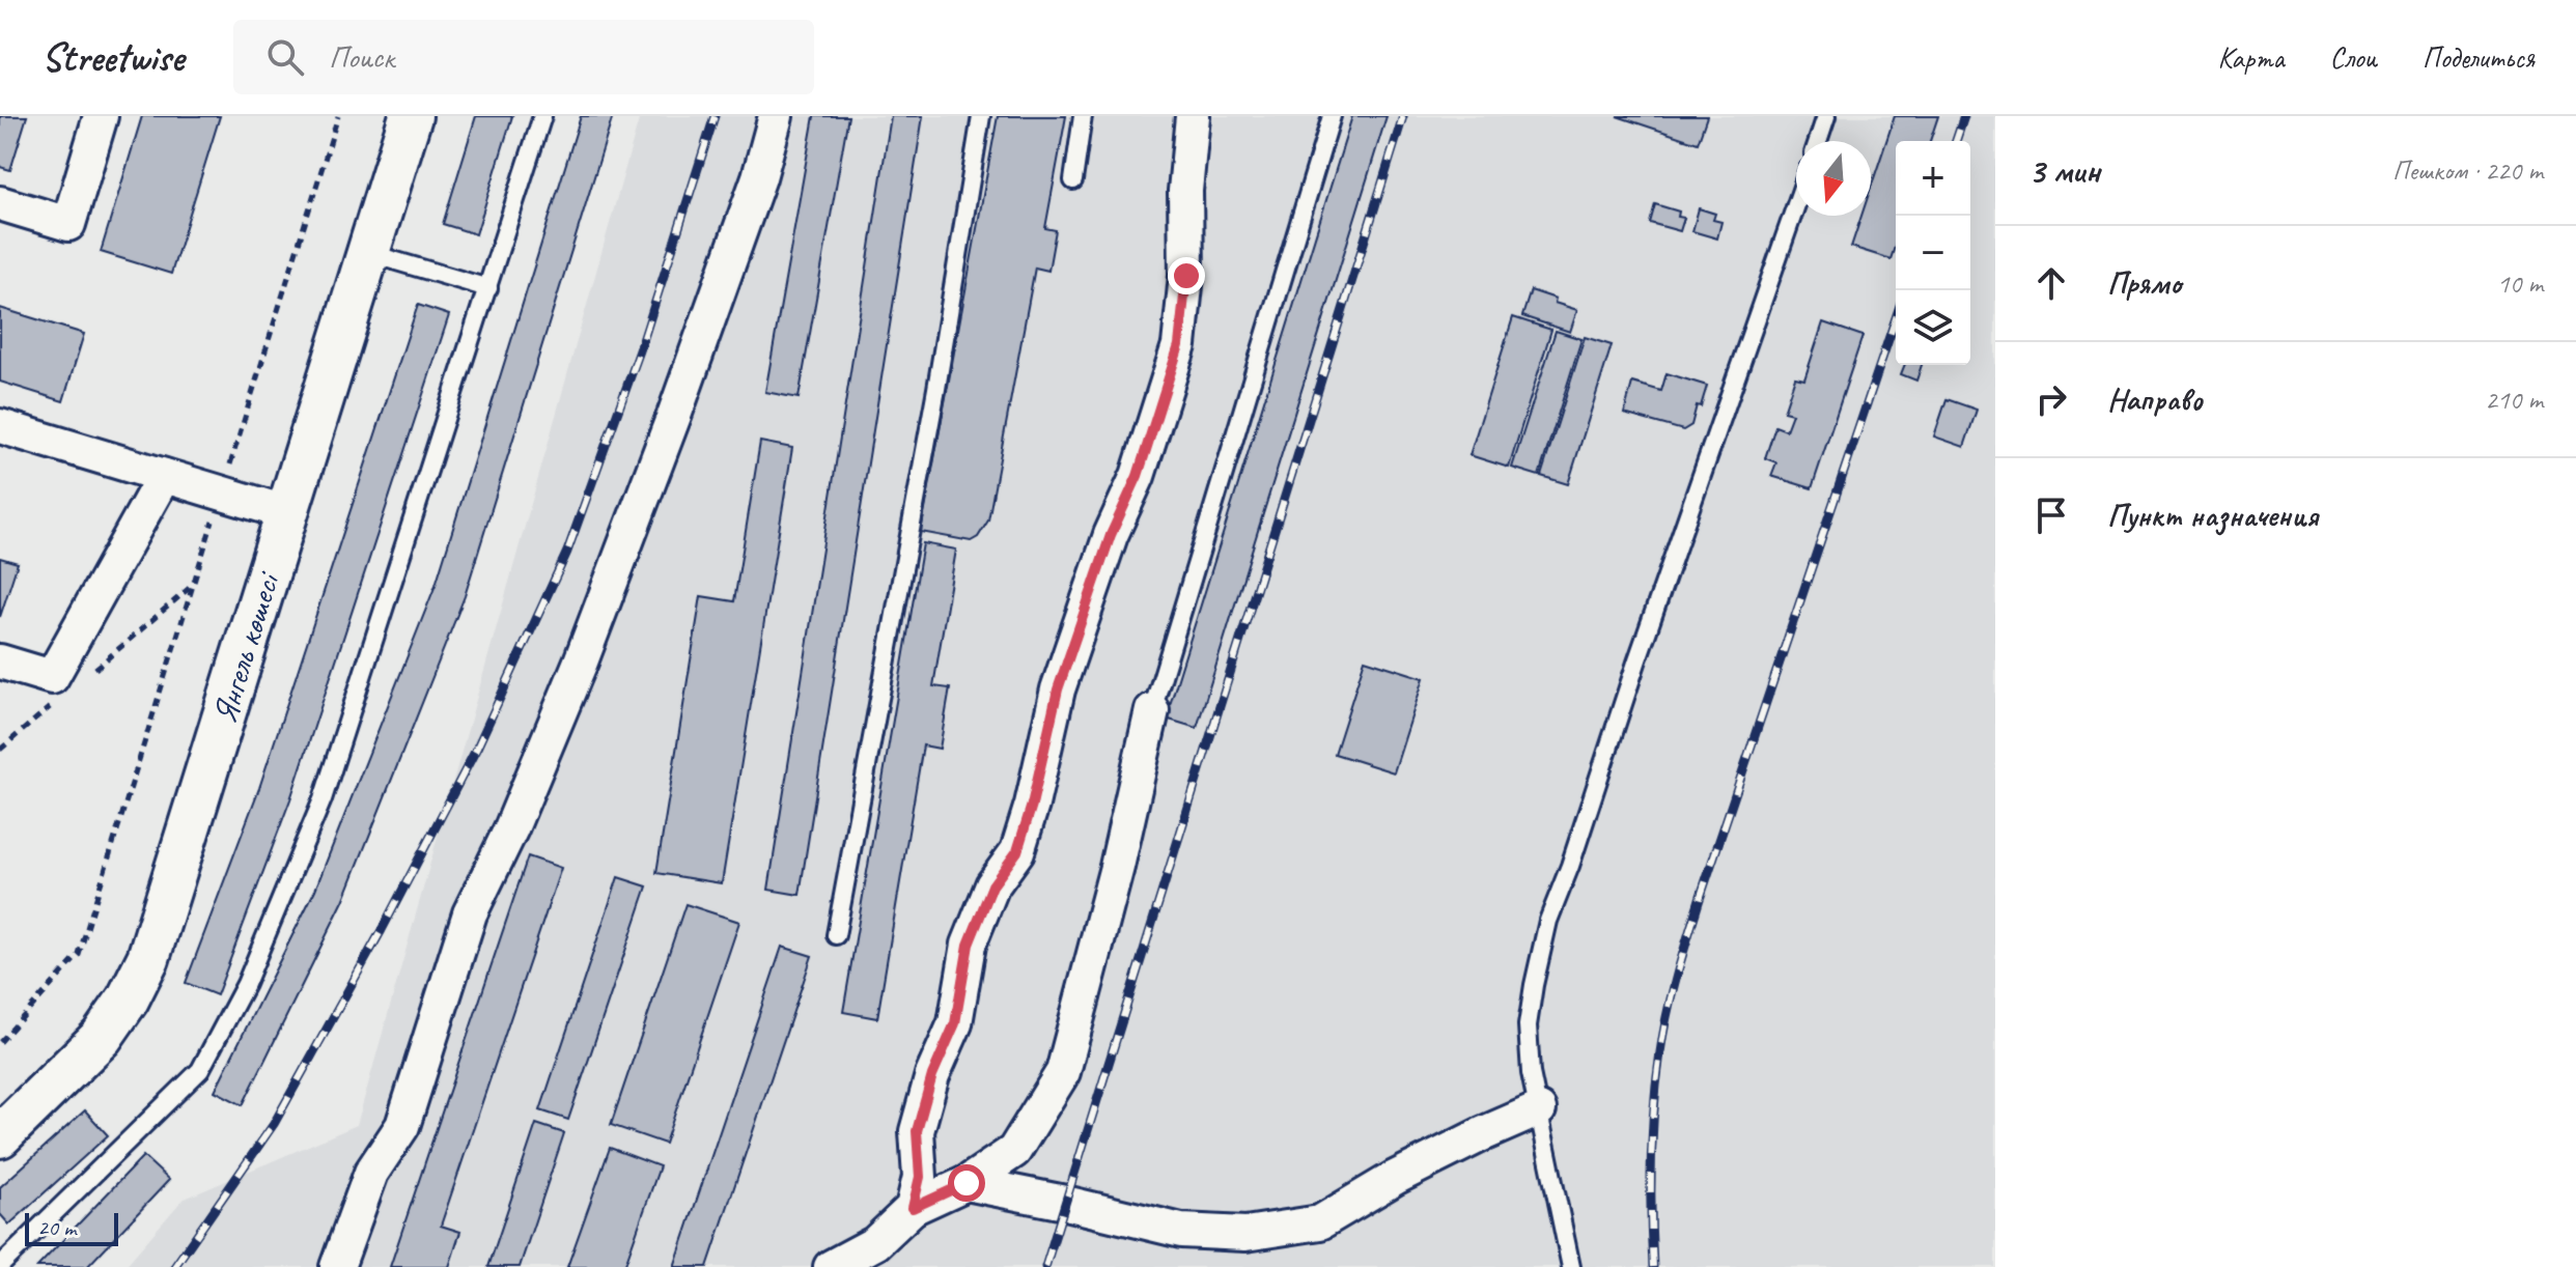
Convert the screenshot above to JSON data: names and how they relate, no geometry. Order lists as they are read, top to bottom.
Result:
{
  "streets": {
    "street": ["Янгель көшесі"]
  },
  "scale_bar": "20 m",
  "north": "bottom",
  "page": {
    "header": "Streetwise",
    "search": "Поиск",
    "nav": ["Карта", "Слои", "Поделиться"],
    "heading": ["3 мин", "Пешком · 220 m"],
    "map_buttons": ["+", "−"],
    "list": [
      ["Прямо", "10 m"],
      ["Направо", "210 m"],
      "Пункт назначения"
    ],
    "scale": "20 m"
  }
}
